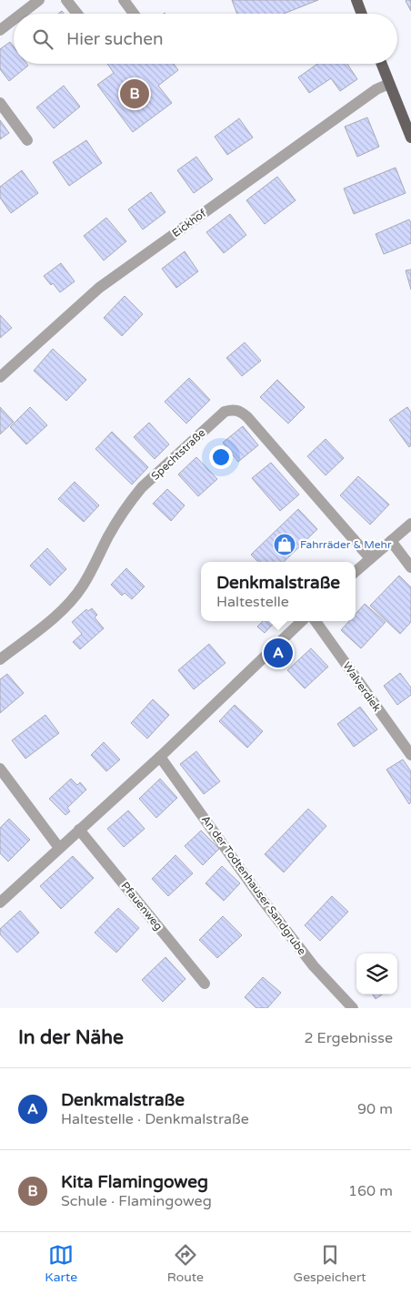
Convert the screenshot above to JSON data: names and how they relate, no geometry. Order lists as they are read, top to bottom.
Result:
{
  "streets": {
    "street": [
      "Eickhof",
      "Spechtstraße",
      "Walverdiek",
      "An der Todtenhauser Sandgrube",
      "Pfauenweg"
    ]
  },
  "places": {
    "shop": ["Fahrräder & Mehr"]
  },
  "page": {
    "search": "Hier suchen",
    "pins": ["B", "A"],
    "popup": ["Denkmalstraße", "Haltestelle"],
    "heading": ["In der Nähe", "2 Ergebnisse"],
    "list": [
      {
        "mark": "A",
        "name": "Denkmalstraße",
        "note": "Haltestelle · Denkmalstraße",
        "value": "90 m"
      },
      {
        "mark": "B",
        "name": "Kita Flamingoweg",
        "note": "Schule · Flamingoweg",
        "value": "160 m"
      }
    ],
    "nav": ["Karte", "Route", "Gespeichert"]
  }
}
